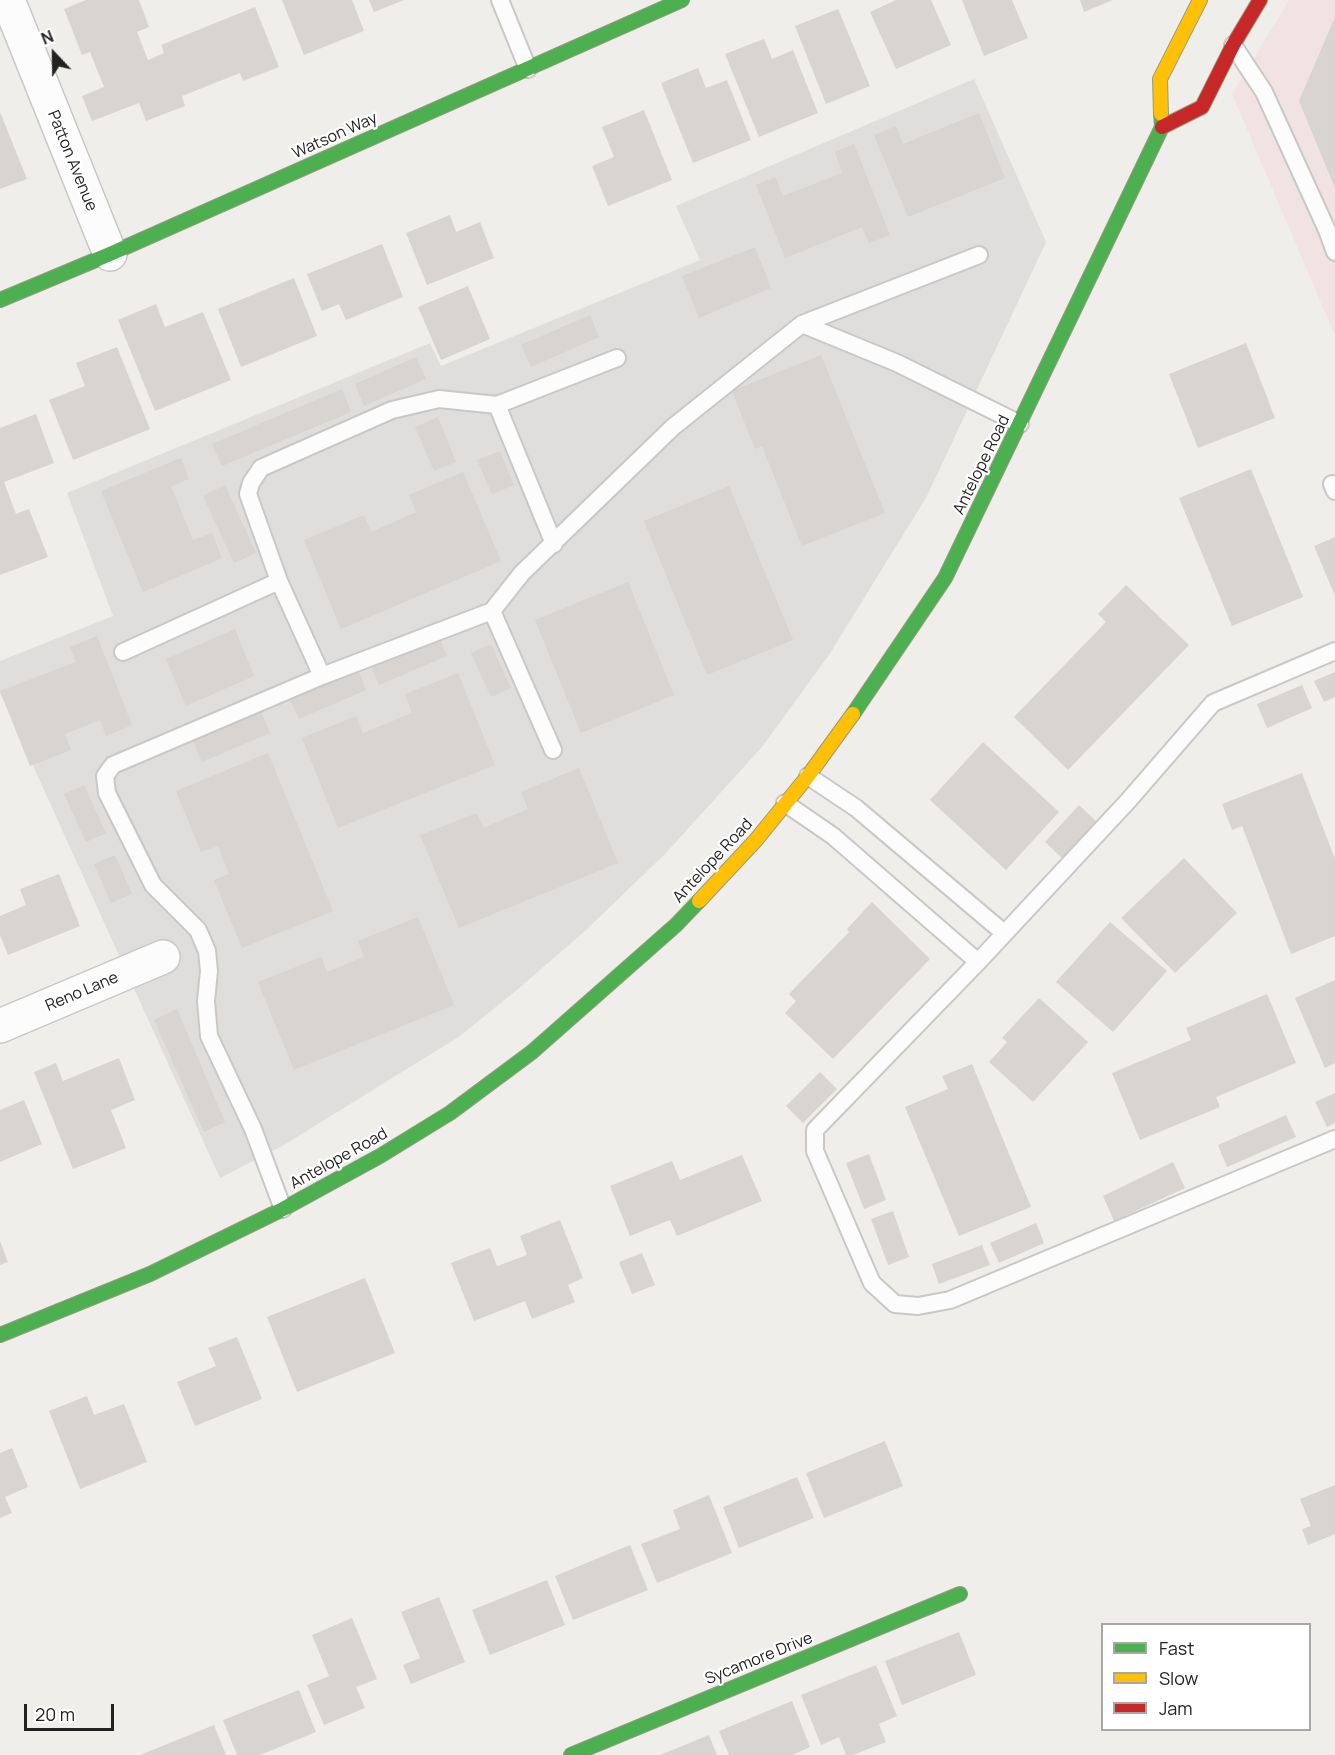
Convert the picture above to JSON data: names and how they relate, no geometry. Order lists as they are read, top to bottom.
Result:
{
  "streets": {
    "main road": ["Watson Way", "Antelope Road", "Sycamore Drive"],
    "street": ["Patton Avenue", "Reno Lane"]
  },
  "crossings": [
    ["Watson Way", "Patton Avenue"]
  ],
  "legend": ["Fast", "Slow", "Jam"],
  "scale_bar": "20 m",
  "north": "top"
}
